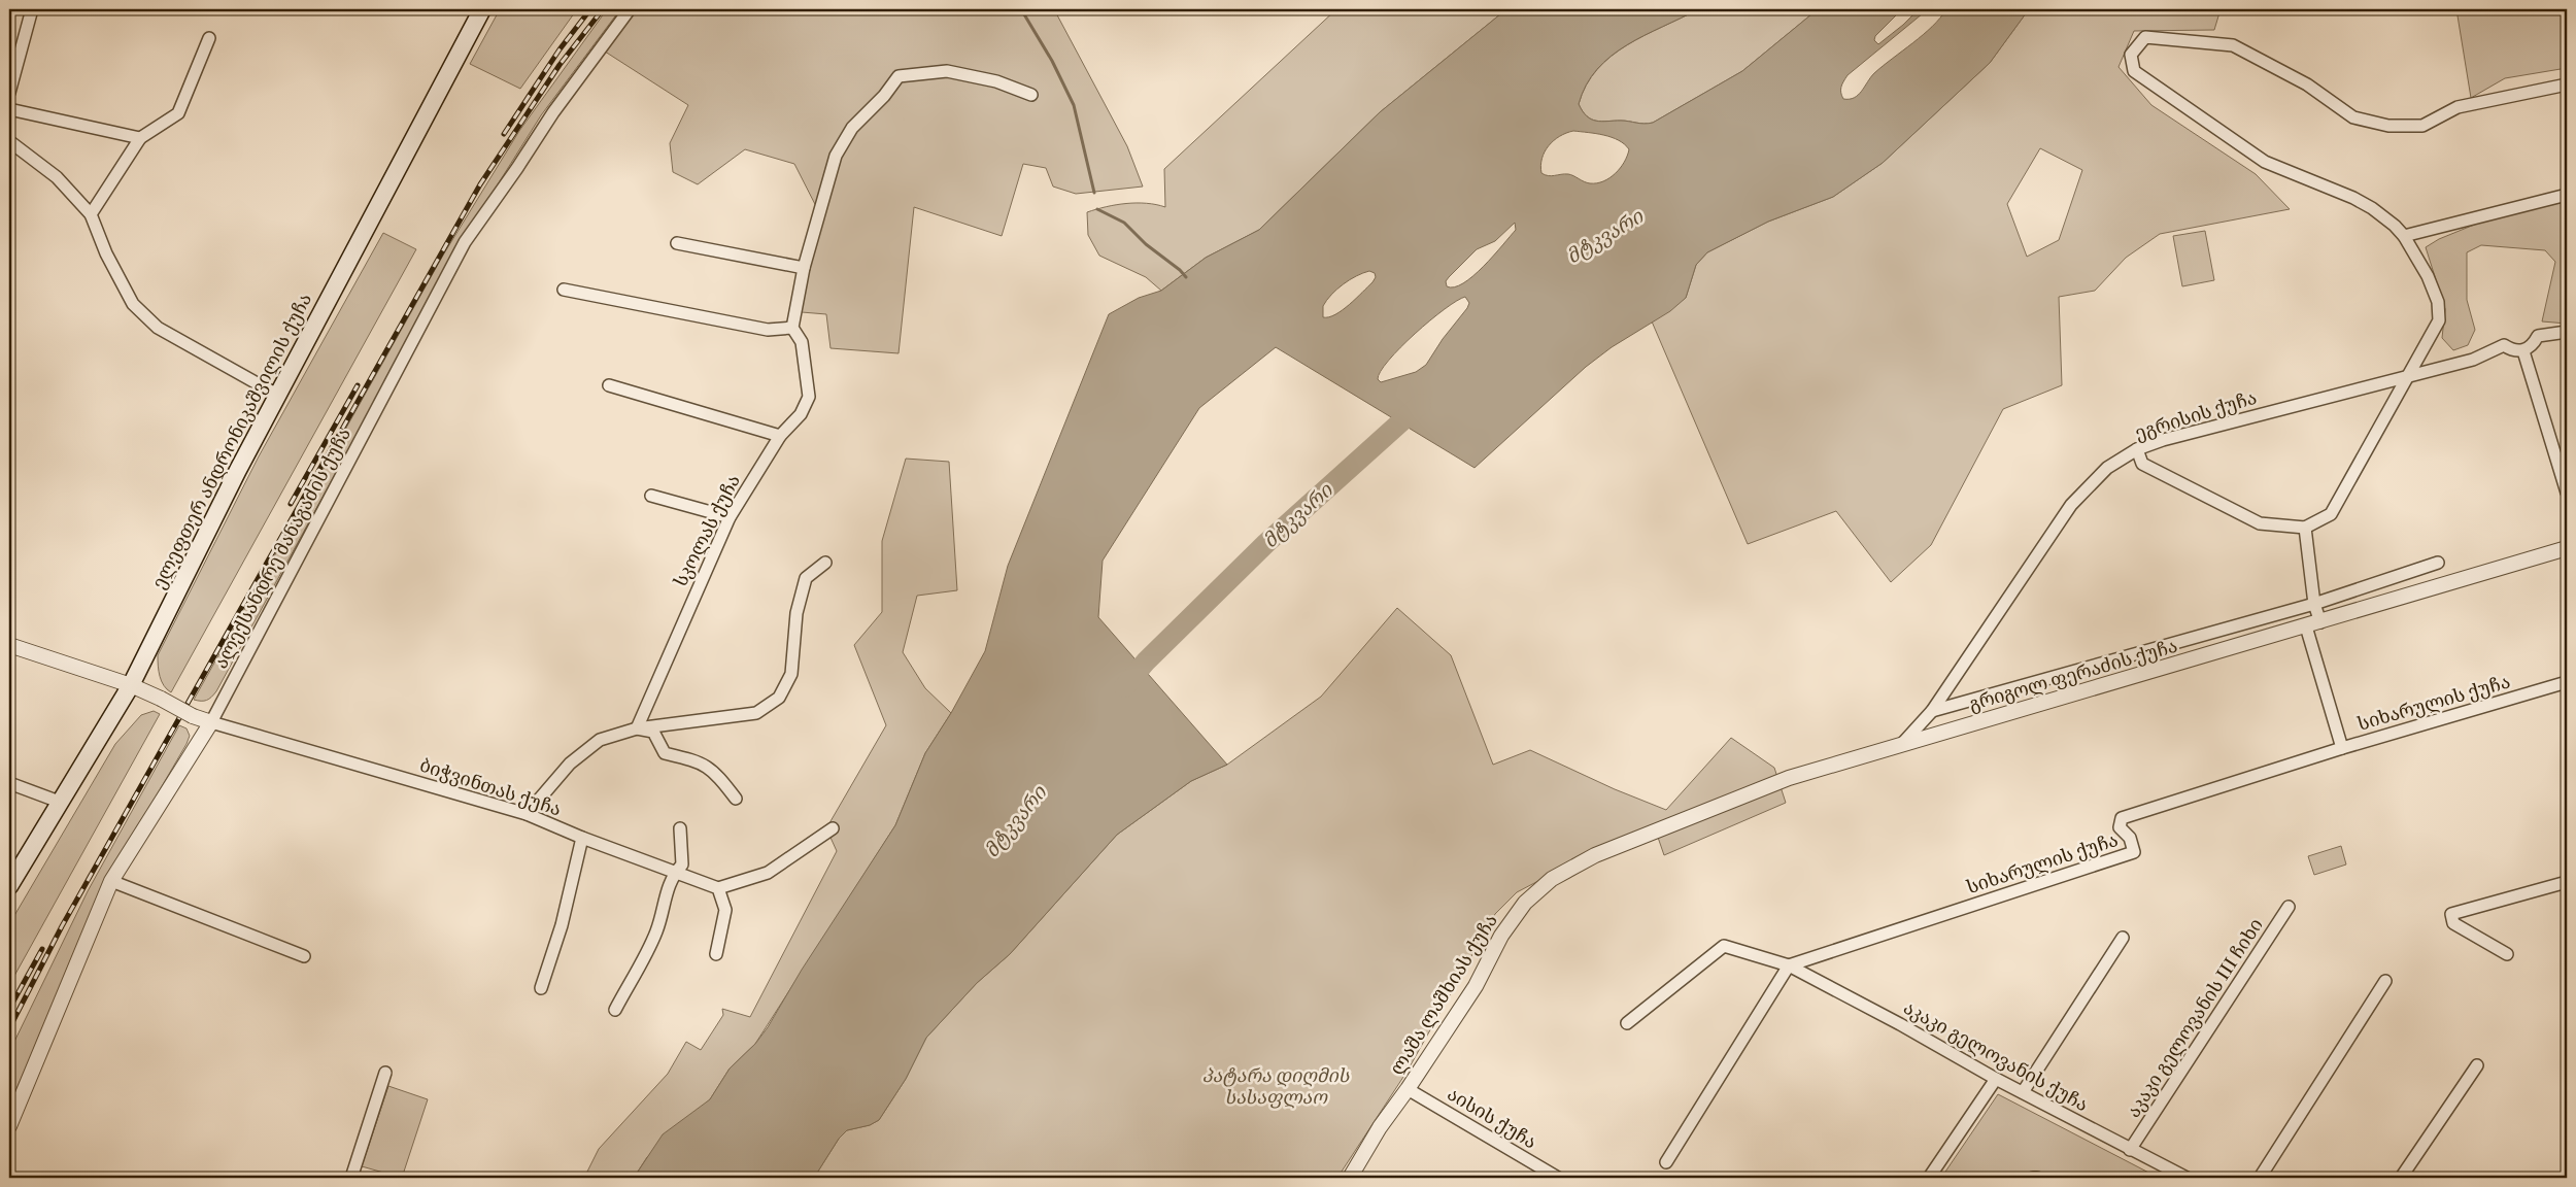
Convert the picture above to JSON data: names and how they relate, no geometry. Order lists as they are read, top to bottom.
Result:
{
  "streets": {
    "main road": ["ელეფთერ ანდრონიკაშვილის ქუჩა"],
    "street": [
      "ეგრისის ქუჩა",
      "სკოლას ქუჩა",
      "ალექსანდრე მანაგაძის ქუჩა",
      "გრიგოლ ფერაძის ქუჩა",
      "სიხარულის ქუჩა",
      "ბიჭვინთას ქუჩა",
      "ლაშა ლაშხიას ქუჩა",
      "აკაკი გელოვანის III ჩიხი",
      "აკაკი გელოვანის ქუჩა",
      "აისის ქუჩა"
    ]
  },
  "crossings": [
    ["ეგრისის ქუჩა", "გრიგოლ ფერაძის ქუჩა"],
    ["ალექსანდრე მანაგაძის ქუჩა", "ბიჭვინთას ქუჩა"],
    ["გრიგოლ ფერაძის ქუჩა", "ლაშა ლაშხიას ქუჩა"],
    ["სიხარულის ქუჩა", "აკაკი გელოვანის ქუჩა"],
    ["ლაშა ლაშხიას ქუჩა", "აისის ქუჩა"],
    ["აკაკი გელოვანის III ჩიხი", "აკაკი გელოვანის ქუჩა"]
  ],
  "water": ["მტკვარი"],
  "parks": ["პატარა დიღმის სასაფლაო"]
}
